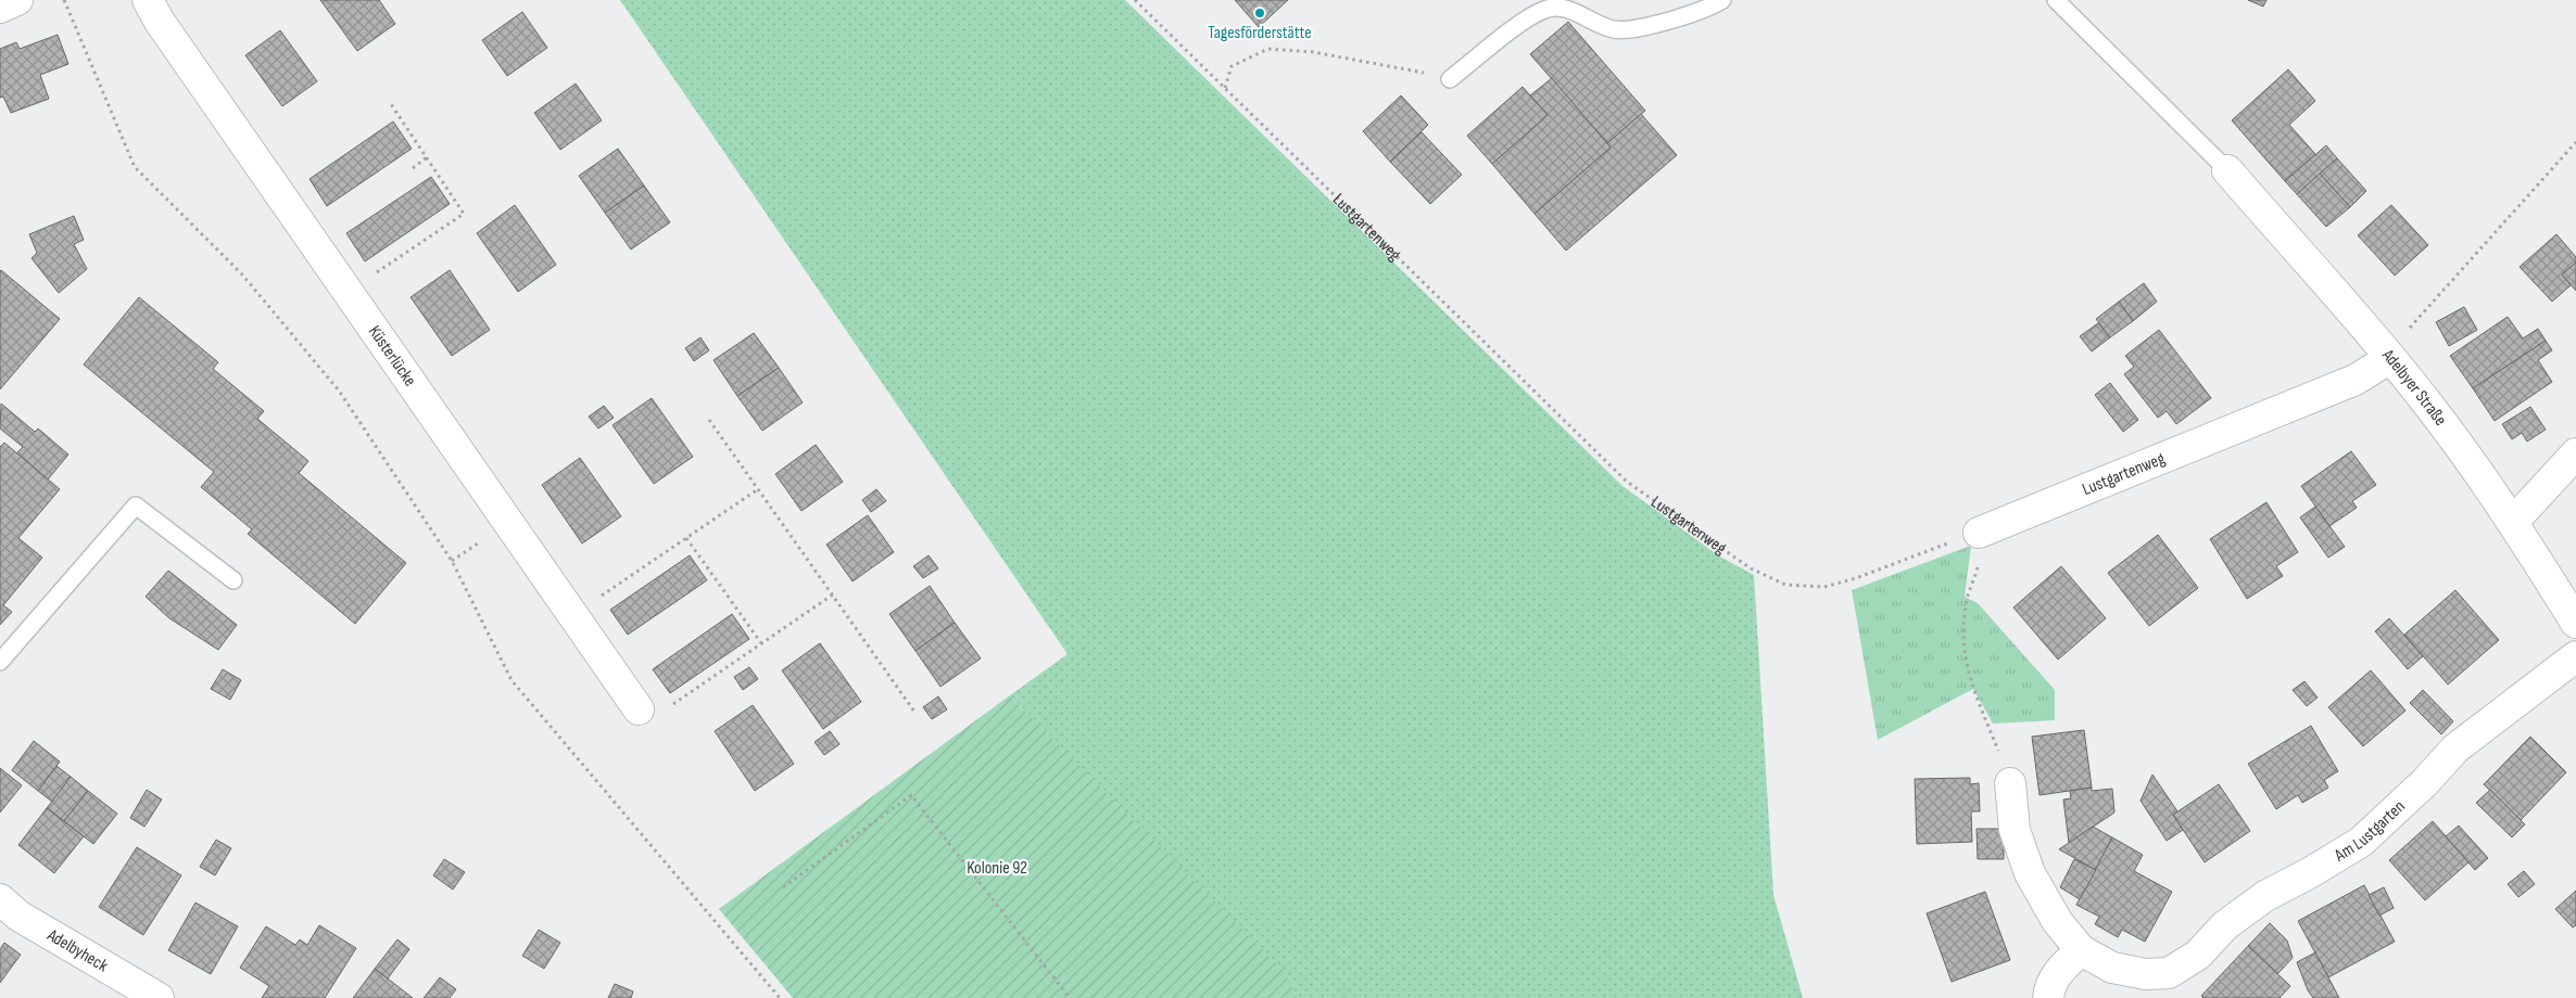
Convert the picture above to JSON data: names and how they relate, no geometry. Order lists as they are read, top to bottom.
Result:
{
  "streets": {
    "street": [
      "Lustgartenweg",
      "Küsterlücke",
      "Adelbyer Straße",
      "Am Lustgarten",
      "Adelbyheck"
    ]
  },
  "crossings": [
    ["Lustgartenweg", "Adelbyer Straße"]
  ],
  "parks": ["Kolonie 92"],
  "places": ["Tagesförderstätte"]
}
